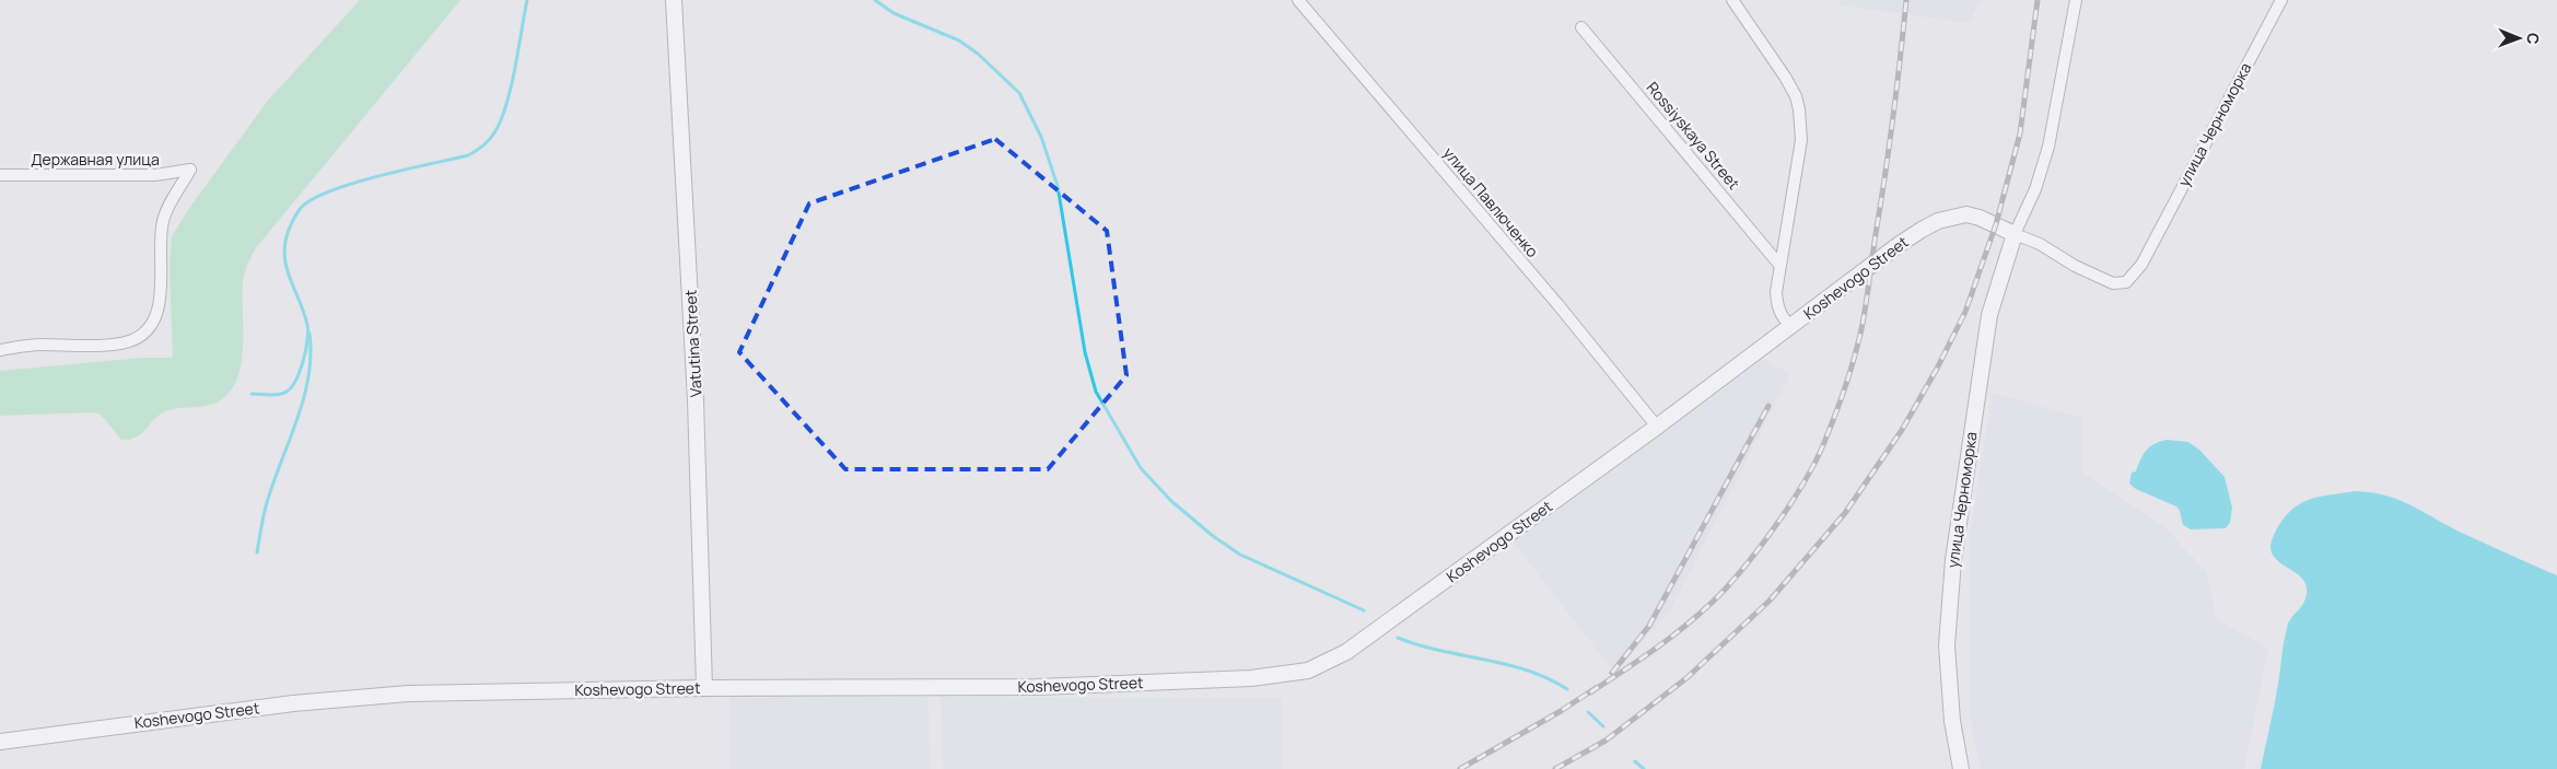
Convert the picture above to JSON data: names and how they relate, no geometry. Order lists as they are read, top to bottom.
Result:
{
  "streets": {
    "street": [
      "улица Черноморка",
      "Rossiyskaya Street",
      "Державная улица",
      "улица Павлюченко",
      "Koshevogo Street",
      "Vatutina Street"
    ]
  },
  "crossings": [
    ["улица Черноморка", "Koshevogo Street"],
    ["улица Павлюченко", "Koshevogo Street"],
    ["Koshevogo Street", "Vatutina Street"]
  ],
  "north": "right"
}
